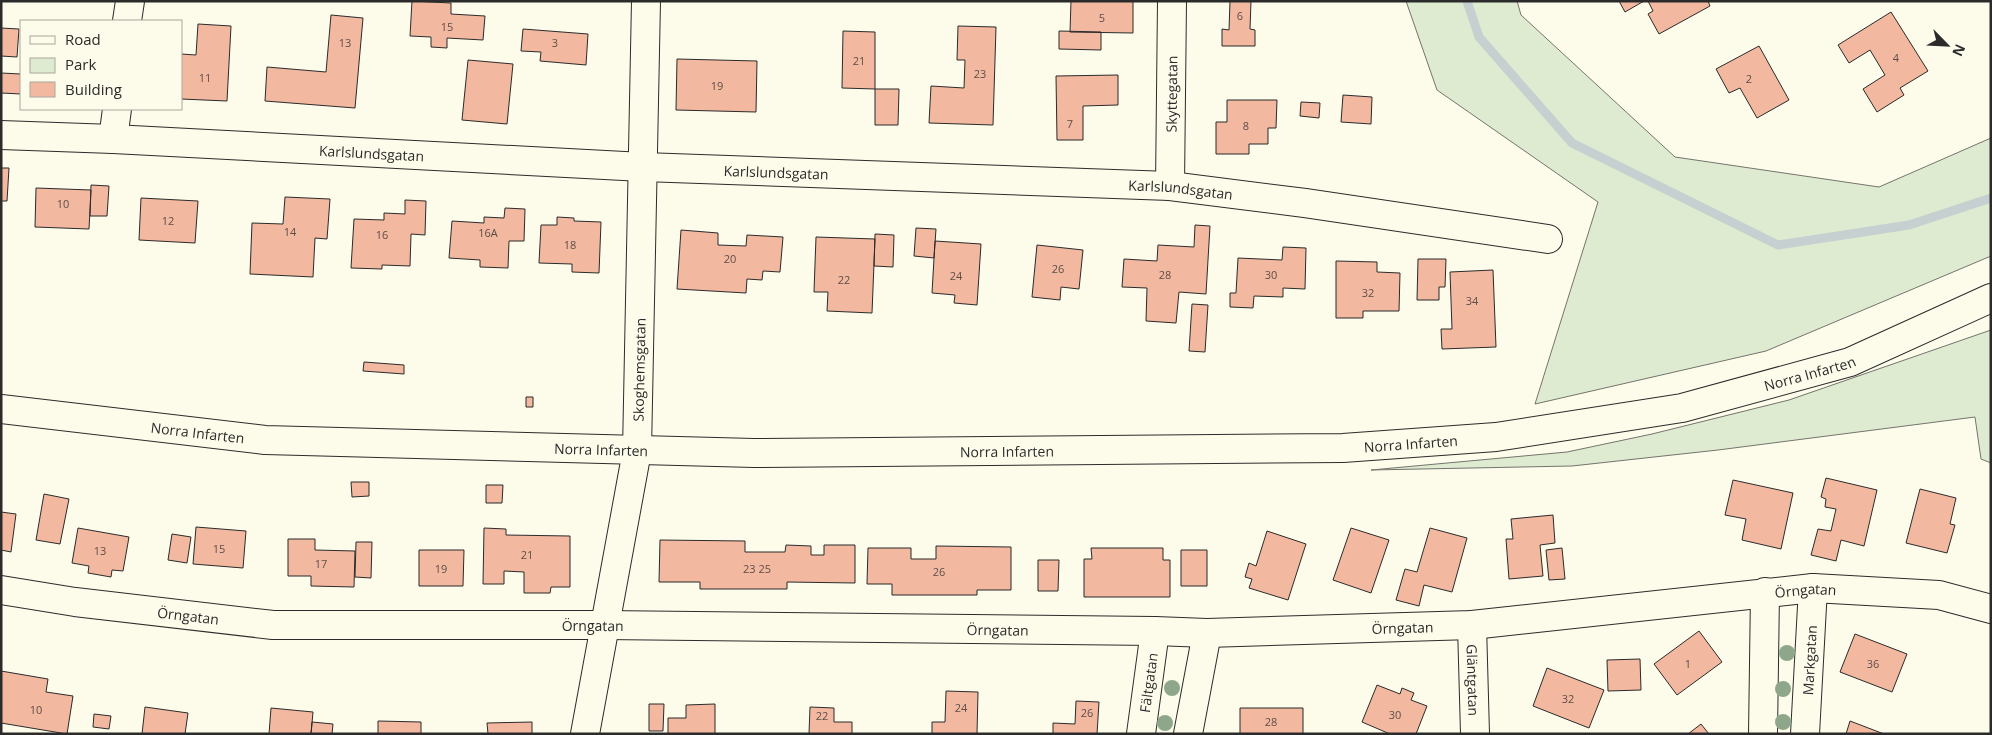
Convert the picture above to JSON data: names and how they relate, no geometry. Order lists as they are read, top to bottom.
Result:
{
  "streets": {
    "street": [
      "Skyttegatan",
      "Karlslundsgatan",
      "Skoghemsgatan",
      "Norra Infarten",
      "Örngatan",
      "Markgatan",
      "Gläntgatan",
      "Fältgatan"
    ]
  },
  "crossings": [
    ["Skyttegatan", "Karlslundsgatan"],
    ["Karlslundsgatan", "Skoghemsgatan"],
    ["Skoghemsgatan", "Norra Infarten"],
    ["Skoghemsgatan", "Örngatan"],
    ["Örngatan", "Markgatan"],
    ["Örngatan", "Gläntgatan"],
    ["Örngatan", "Fältgatan"]
  ],
  "house_numbers": [
    "6",
    "5",
    "15",
    "13",
    "3",
    "4",
    "21",
    "23",
    "11",
    "2",
    "19",
    "7",
    "8",
    "10",
    "12",
    "14",
    "16A",
    "16",
    "18",
    "20",
    "26",
    "28",
    "30",
    "24",
    "22",
    "32",
    "34",
    "15",
    "13",
    "21",
    "17",
    "19",
    "23 25",
    "26",
    "1",
    "36",
    "32",
    "24",
    "10",
    "26",
    "30",
    "22",
    "28"
  ],
  "legend": ["Road", "Park", "Building"],
  "north": "bottom right"
}
